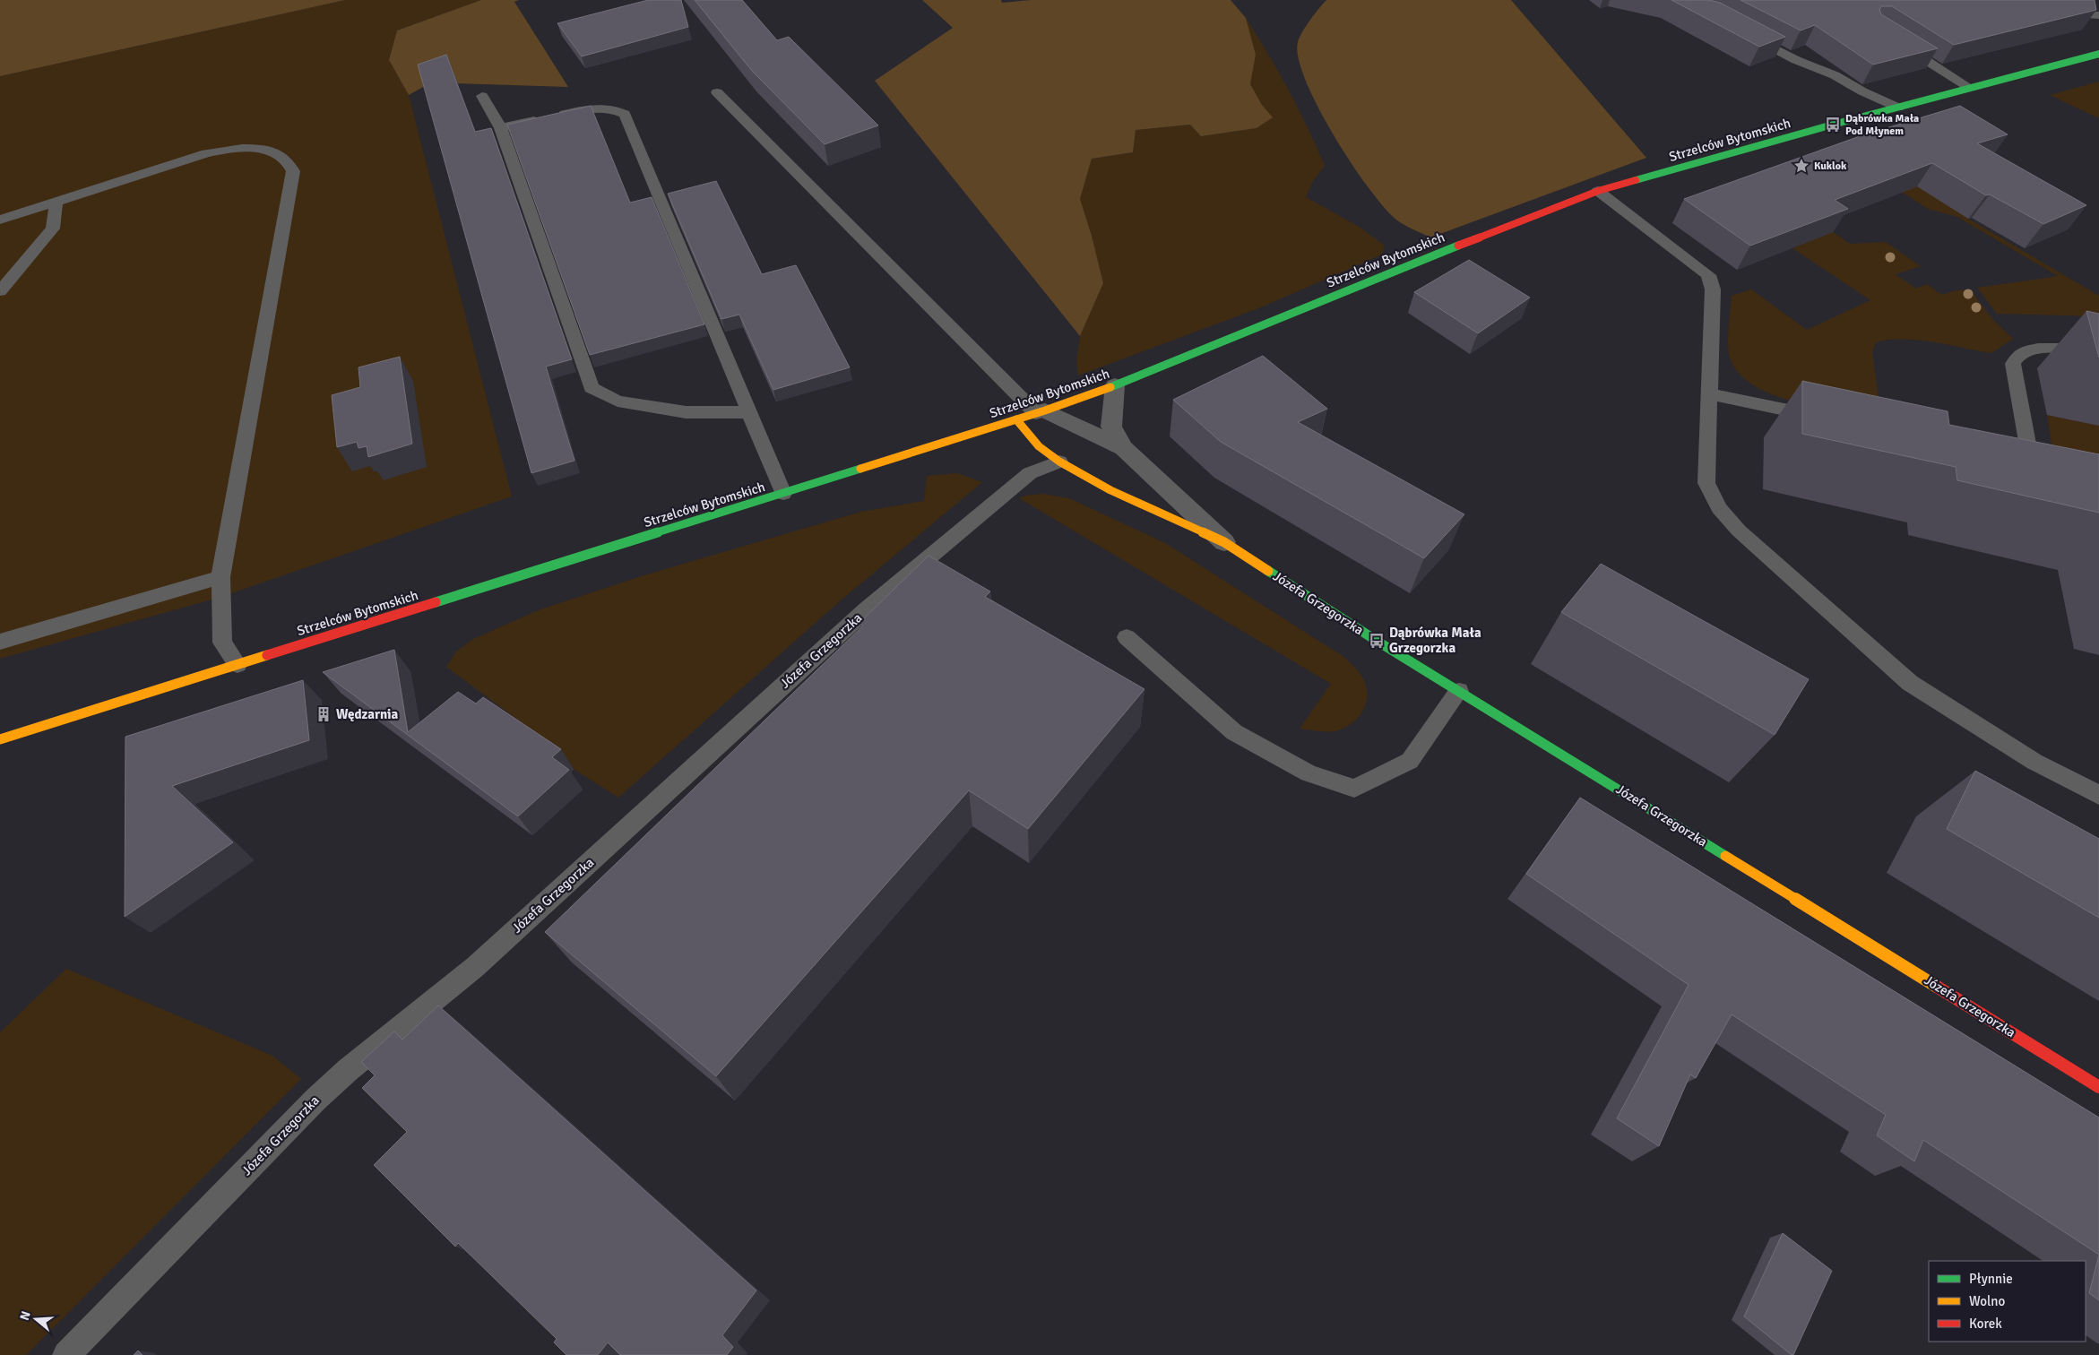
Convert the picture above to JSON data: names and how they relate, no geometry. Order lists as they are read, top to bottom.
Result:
{
  "streets": {
    "street": ["Strzelców Bytomskich", "Józefa Grzegorzka"]
  },
  "crossings": [
    ["Strzelców Bytomskich", "Józefa Grzegorzka"]
  ],
  "places": {
    "bus stop": ["Dąbrówka Mała Pod Młynem", "Dąbrówka Mała Grzegorzka"],
    "place": ["Kuklok"],
    "building": ["Wędzarnia"]
  },
  "legend": ["Płynnie", "Wolno", "Korek"],
  "north": "left"
}
